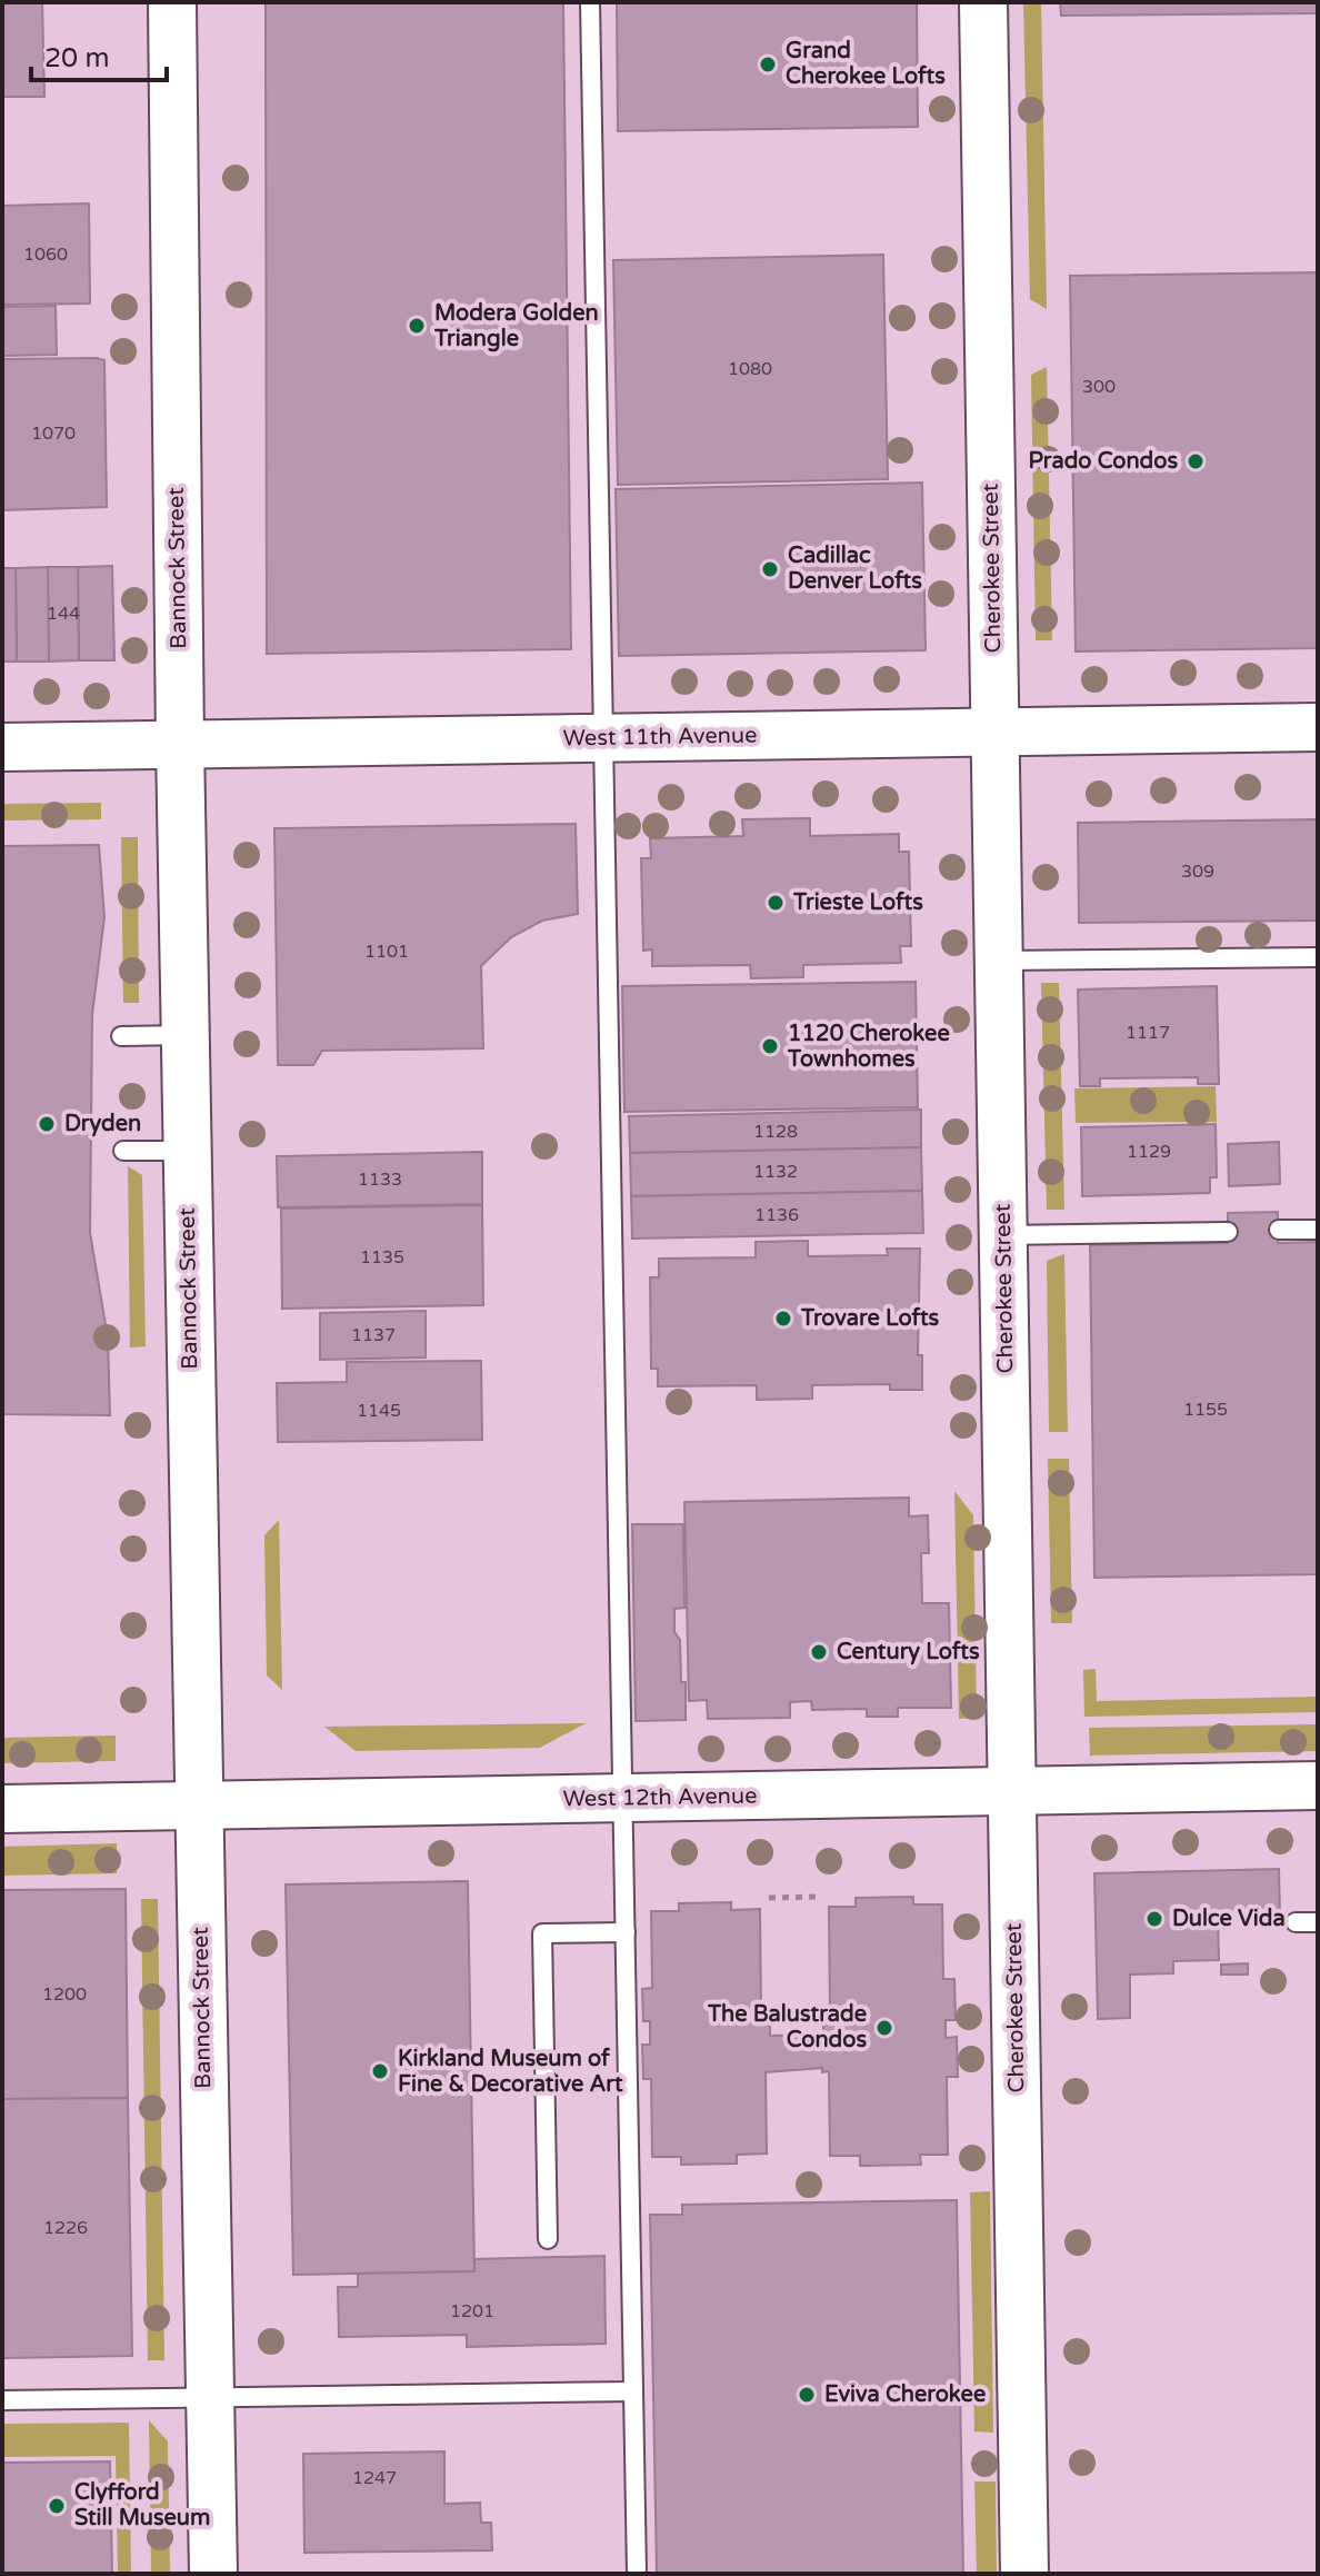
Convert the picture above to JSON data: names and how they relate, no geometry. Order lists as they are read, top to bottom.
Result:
{
  "streets": {
    "street": [
      "Bannock Street",
      "Cherokee Street",
      "West 11th Avenue",
      "West 12th Avenue"
    ]
  },
  "crossings": [
    ["Bannock Street", "West 11th Avenue"],
    ["Bannock Street", "West 12th Avenue"],
    ["Cherokee Street", "West 11th Avenue"],
    ["Cherokee Street", "West 12th Avenue"]
  ],
  "places": [
    "Grand Cherokee Lofts",
    "Modera Golden Triangle",
    "Prado Condos",
    "Cadillac Denver Lofts",
    "Trieste Lofts",
    "1120 Cherokee Townhomes",
    "Dryden",
    "Trovare Lofts",
    "Century Lofts",
    "Dulce Vida",
    "The Balustrade Condos",
    "Kirkland Museum of Fine & Decorative Art",
    "Eviva Cherokee",
    "Clyfford Still Museum"
  ],
  "house_numbers": [
    "1060",
    "1080",
    "300",
    "1070",
    "144",
    "309",
    "1101",
    "1117",
    "1128",
    "1129",
    "1132",
    "1133",
    "1136",
    "1135",
    "1137",
    "1155",
    "1145",
    "1200",
    "1226",
    "1201",
    "1247"
  ],
  "scale_bar": "20 m"
}
